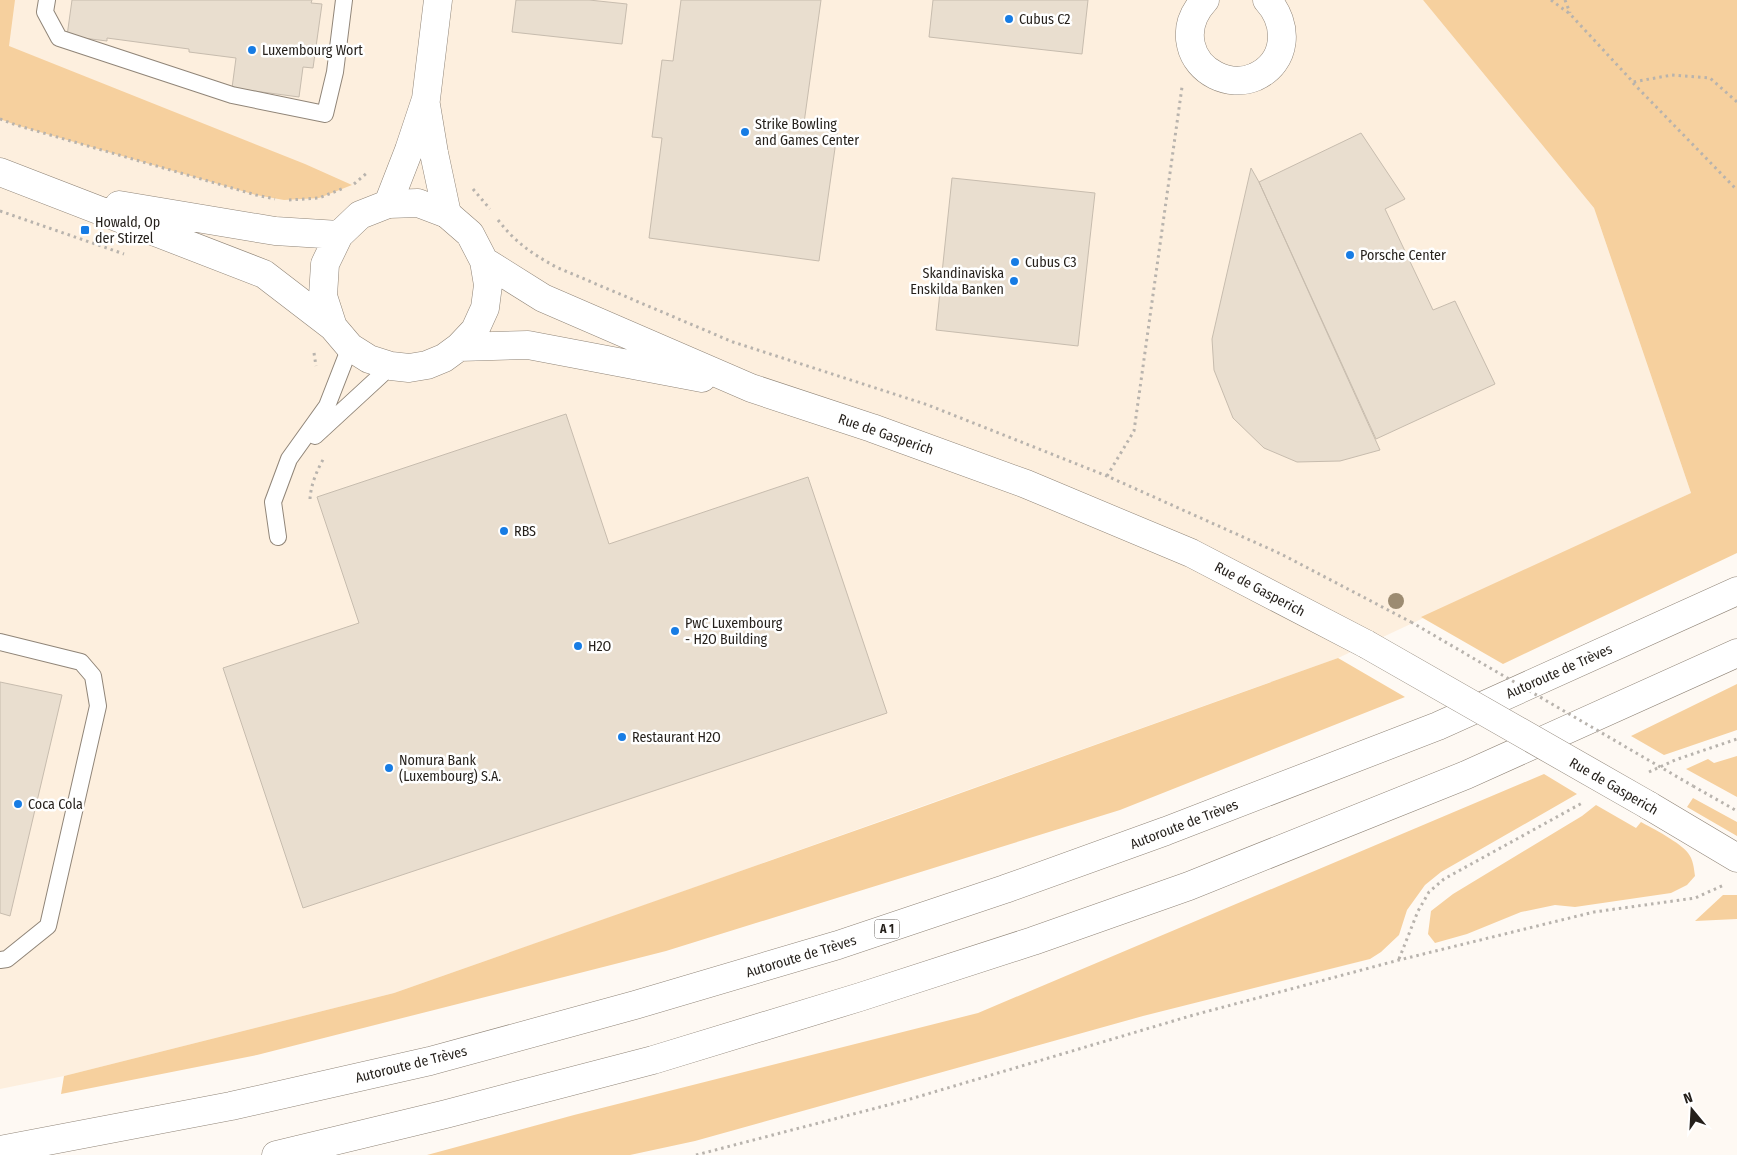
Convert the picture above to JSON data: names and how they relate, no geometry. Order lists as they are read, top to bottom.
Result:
{
  "streets": {
    "main road": ["Rue de Gasperich", "Autoroute de Trèves", "A 1"]
  },
  "places": {
    "other": [
      "Cubus C2",
      "Luxembourg Wort",
      "Strike Bowling and Games Center",
      "Porsche Center",
      "Cubus C3",
      "Skandinaviska Enskilda Banken",
      "RBS",
      "PwC Luxembourg - H2O Building",
      "H2O",
      "Restaurant H2O",
      "Nomura Bank (Luxembourg) S.A.",
      "Coca Cola"
    ],
    "transit": ["Howald, Op der Stirzel"]
  },
  "north": "top"
}
